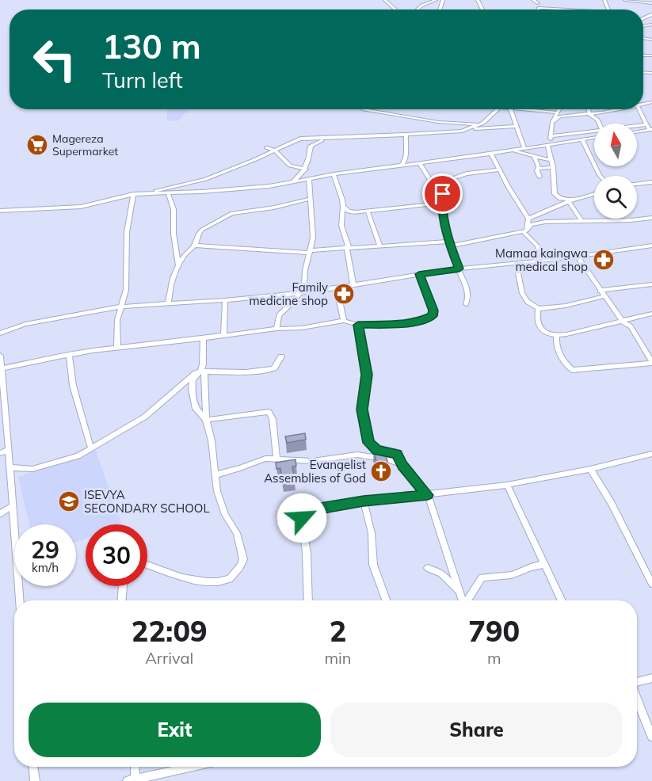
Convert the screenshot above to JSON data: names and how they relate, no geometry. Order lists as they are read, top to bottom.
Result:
{
  "places": {
    "supermarket": ["Magereza Supermarket"],
    "pharmacy": ["Mamaa kaingwa medical shop", "Family medicine shop"],
    "church": ["Evangelist Assemblies of God"],
    "school or university": ["ISEVYA SECONDARY SCHOOL"]
  },
  "north": "top",
  "page": {
    "turn": ["130 m", "Turn left"],
    "speed": "29 km/h",
    "limit": "30",
    "eta": [
      "22:09",
      "Arrival",
      "2",
      "min",
      "790",
      "m"
    ],
    "buttons": ["Exit", "Share"]
  }
}
